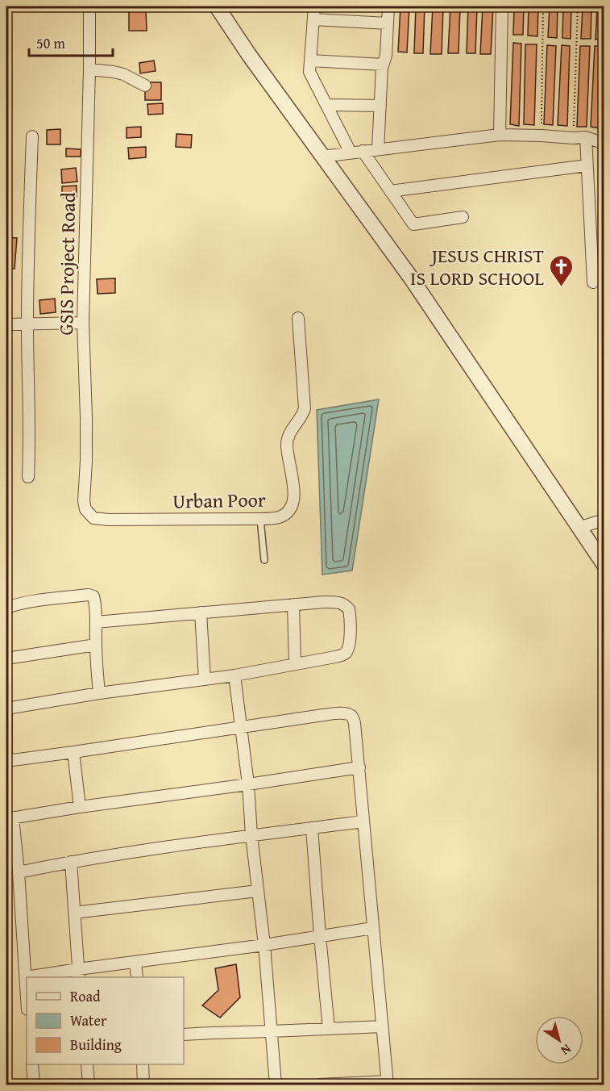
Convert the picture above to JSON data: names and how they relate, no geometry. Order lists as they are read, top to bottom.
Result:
{
  "streets": {
    "street": ["GSIS Project Road", "Urban Poor"]
  },
  "crossings": [
    ["GSIS Project Road", "Urban Poor"]
  ],
  "places": {
    "church": ["JESUS CHRIST IS LORD SCHOOL"]
  },
  "legend": ["Road", "Water", "Building"],
  "scale_bar": "50 m",
  "north": "bottom right"
}
